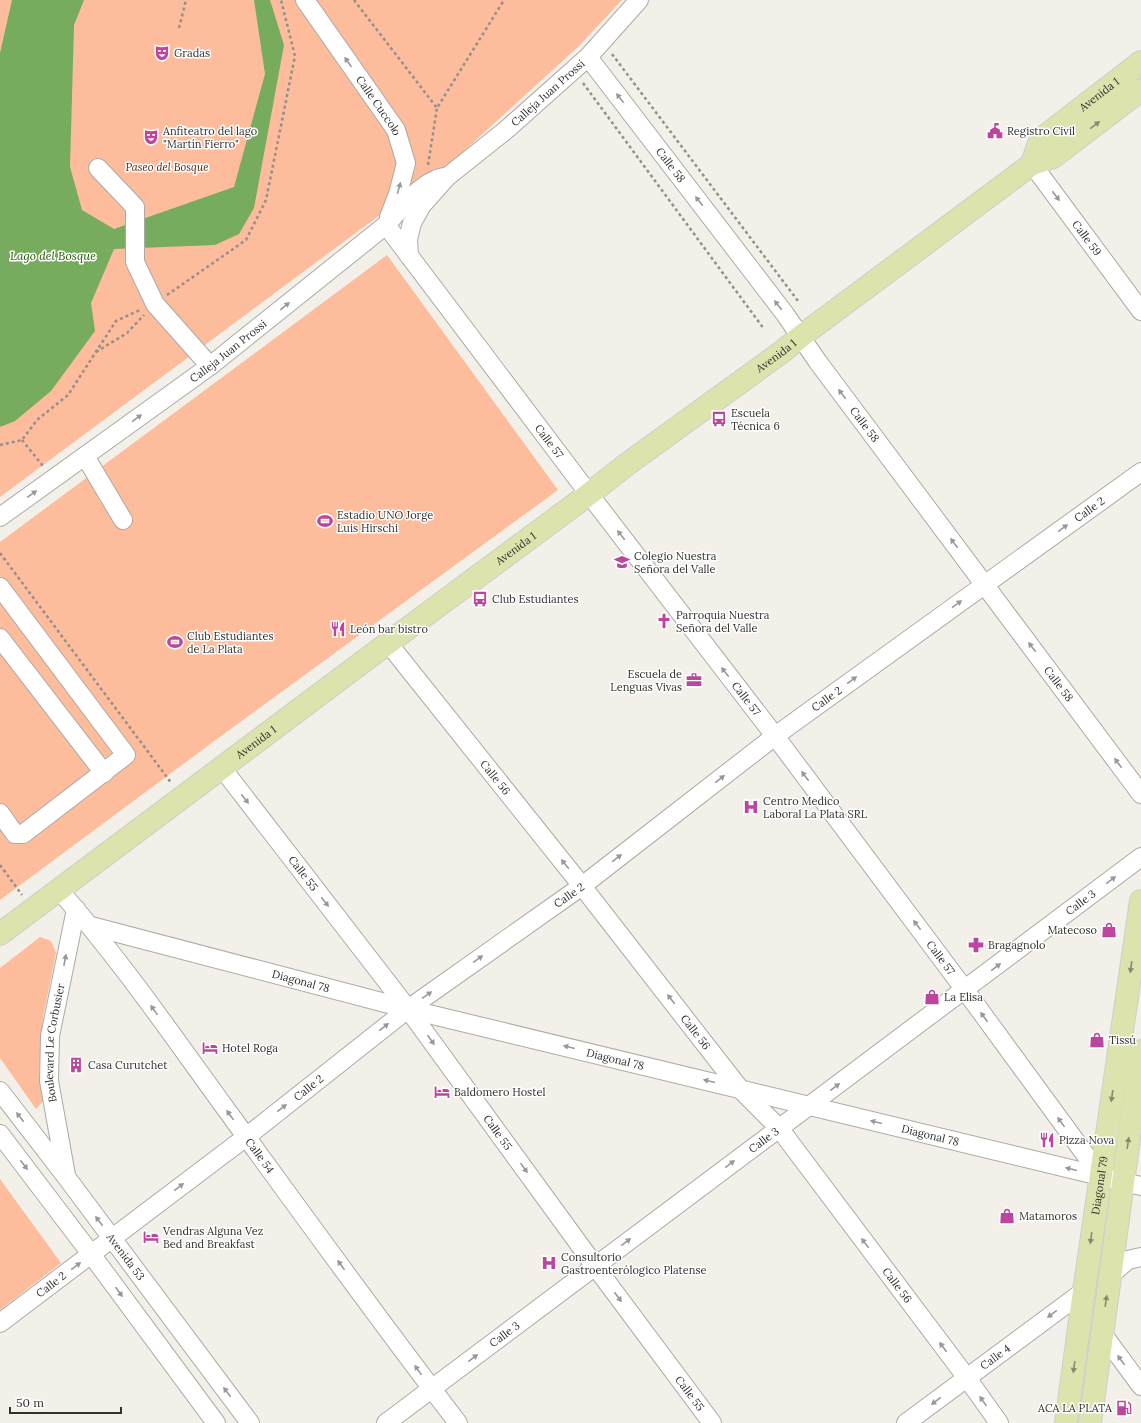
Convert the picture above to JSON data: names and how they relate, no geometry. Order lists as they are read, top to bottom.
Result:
{
  "streets": {
    "main road": ["Avenida 1", "Diagonal 79"],
    "street": [
      "Calleja Juan Prossi",
      "Calle Cuccolo",
      "Calle 58",
      "Calle 59",
      "Calle 57",
      "Calle 2",
      "Calle 56",
      "Calle 55",
      "Calle 3",
      "Diagonal 78",
      "Boulevard Le Corbusier",
      "Calle 54",
      "Avenida 53",
      "Calle 4"
    ]
  },
  "crossings": [
    ["Calleja Juan Prossi", "Calle Cuccolo"],
    ["Calleja Juan Prossi", "Calle 58"],
    ["Calleja Juan Prossi", "Calle 57"],
    ["Avenida 1", "Calle 58"],
    ["Avenida 1", "Calle 59"],
    ["Avenida 1", "Calle 57"],
    ["Avenida 1", "Calle 56"],
    ["Avenida 1", "Calle 55"],
    ["Avenida 1", "Calle 54"],
    ["Calle Cuccolo", "Calle 57"],
    ["Calle 58", "Calle 2"],
    ["Calle 57", "Calle 2"],
    ["Calle 57", "Calle 3"],
    ["Calle 57", "Diagonal 78"],
    ["Calle 57", "Diagonal 79"],
    ["Calle 2", "Calle 56"],
    ["Calle 2", "Calle 55"],
    ["Calle 2", "Diagonal 78"],
    ["Calle 2", "Calle 54"],
    ["Calle 2", "Avenida 53"],
    ["Calle 56", "Calle 3"],
    ["Calle 56", "Diagonal 78"],
    ["Calle 56", "Calle 4"],
    ["Calle 55", "Calle 3"],
    ["Calle 55", "Diagonal 78"],
    ["Calle 3", "Diagonal 78"],
    ["Calle 3", "Calle 54"],
    ["Diagonal 78", "Calle 54"],
    ["Diagonal 78", "Diagonal 79"],
    ["Boulevard Le Corbusier", "Calle 54"],
    ["Boulevard Le Corbusier", "Avenida 53"],
    ["Diagonal 79", "Calle 4"]
  ],
  "one_way": [
    "Calleja Juan Prossi",
    "Calle Cuccolo",
    "Calle 58",
    "Calle 59",
    "Calle 57",
    "Calle 2",
    "Calle 56",
    "Calle 55",
    "Calle 3",
    "Diagonal 78",
    "Boulevard Le Corbusier",
    "Calle 54",
    "Calle 4"
  ],
  "water": ["Lago del Bosque"],
  "parks": ["Paseo del Bosque"],
  "places": {
    "theatre": ["Gradas", "Anfiteatro del lago \"Martín Fierro\""],
    "public building": ["Registro Civil"],
    "bus stop": ["Escuela Técnica 6", "Club Estudiantes"],
    "sports": ["Estadio UNO Jorge Luis Hirschi", "Club Estudiantes de La Plata"],
    "school or university": ["Colegio Nuestra Señora del Valle"],
    "church": ["Parroquia Nuestra Señora del Valle"],
    "restaurant": ["León bar bistro", "Pizza Nova"],
    "office": ["Escuela de Lenguas Vivas"],
    "hospital": ["Centro Medico Laboral La Plata SRL", "Consultorio Gastroenterólogico Platense"],
    "shop": [
      "Matecoso",
      "La Elisa",
      "Tissú",
      "Matamoros"
    ],
    "pharmacy": ["Bragagnolo"],
    "hotel": ["Hotel Roga", "Baldomero Hostel", "Vendras Alguna Vez Bed and Breakfast"],
    "building": ["Casa Curutchet"],
    "fuel station": ["ACA LA PLATA"]
  },
  "scale_bar": "50 m"
}
